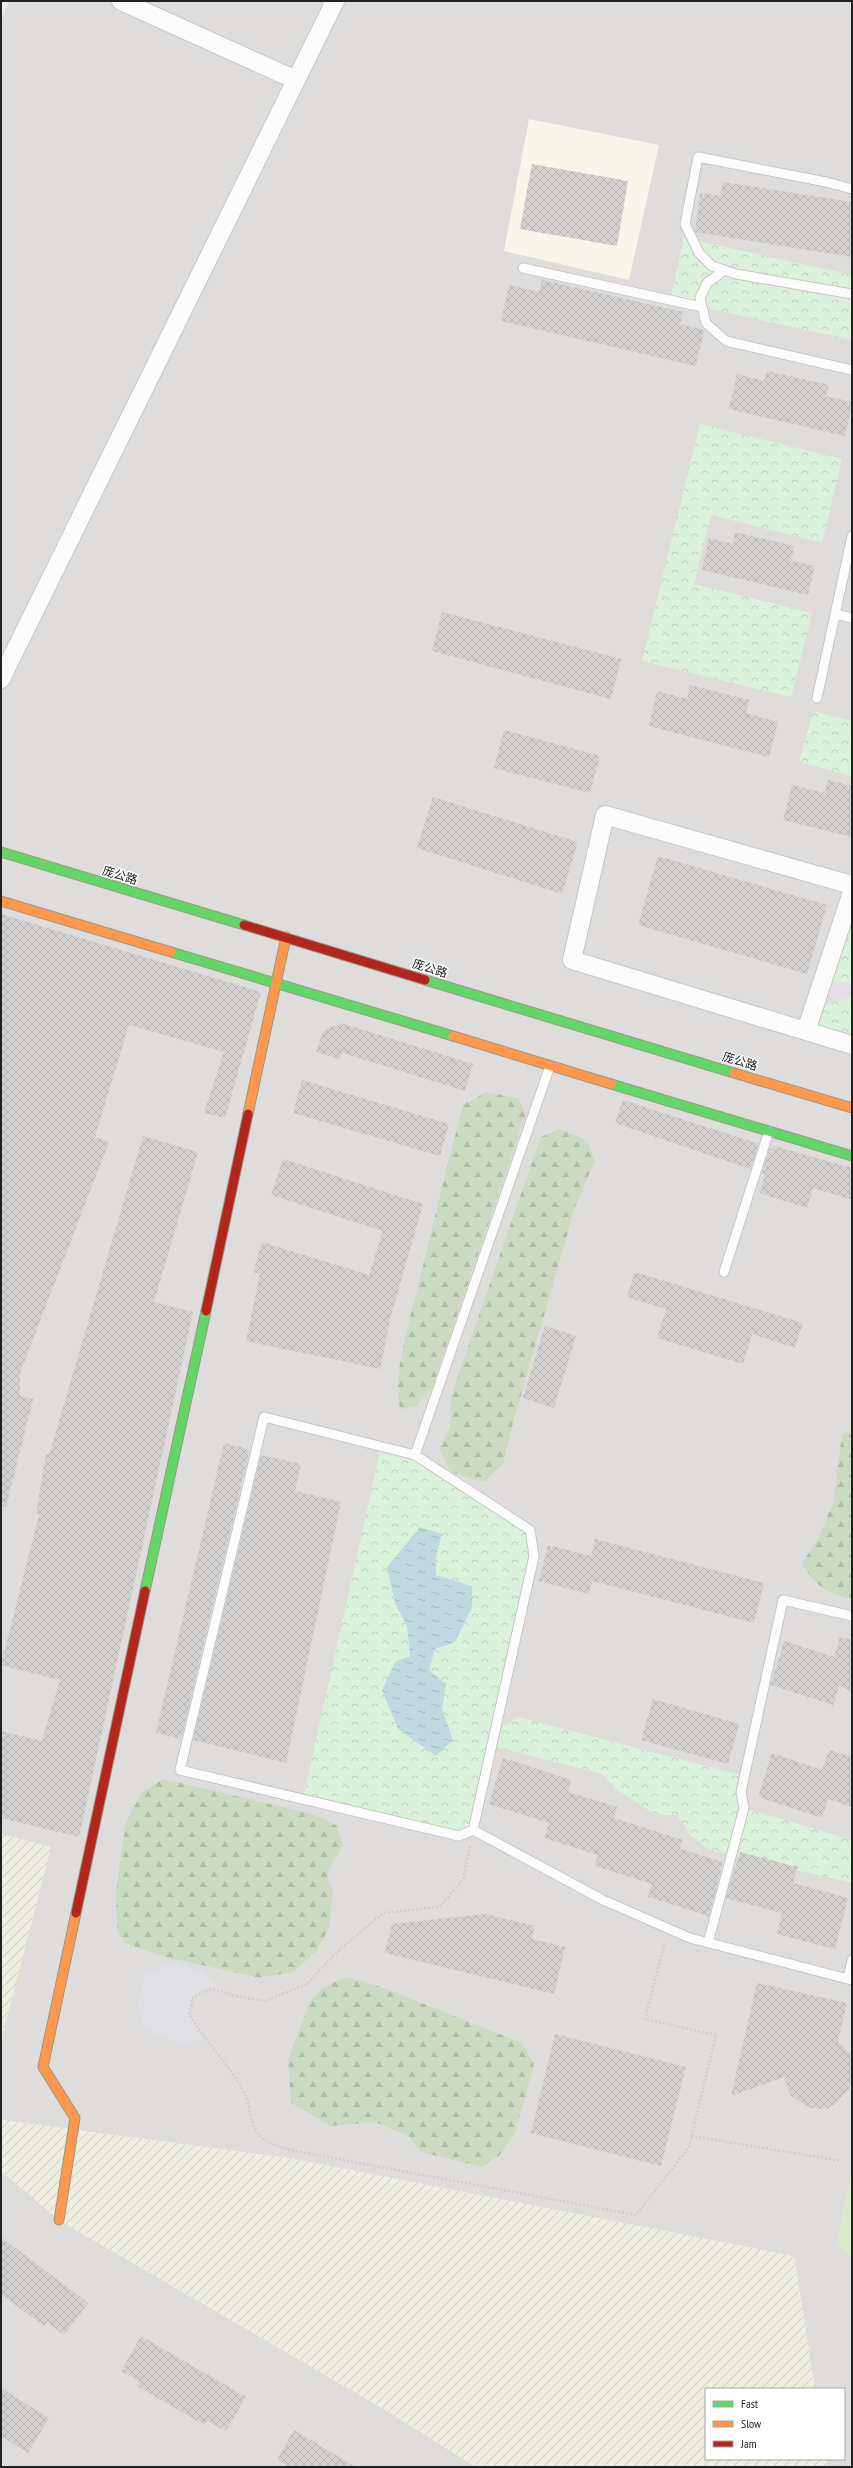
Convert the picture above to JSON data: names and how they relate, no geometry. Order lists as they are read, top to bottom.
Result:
{
  "streets": {
    "main road": ["庞公路"]
  },
  "legend": ["Fast", "Slow", "Jam"]
}
